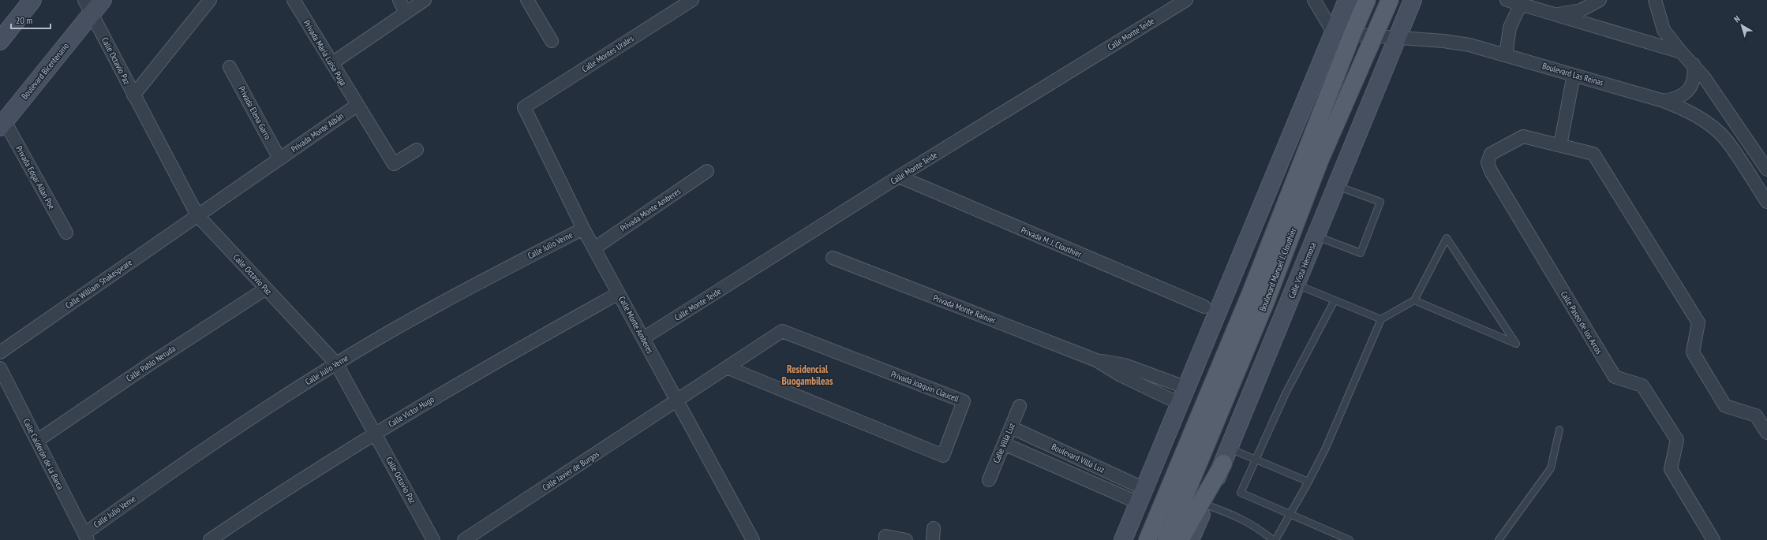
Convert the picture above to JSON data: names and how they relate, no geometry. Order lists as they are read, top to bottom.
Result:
{
  "streets": {
    "main road": ["Boulevard Manuel J. Clouthier"],
    "street": [
      "Calle Monte Teide",
      "Privada María Luisa Puga",
      "Calle Montes Urales",
      "Calle Octavio Paz",
      "Boulevard Bicentenario",
      "Boulevard Las Reinas",
      "Privada Elena Garro",
      "Privada Monte Albán",
      "Privada Edgar Allan Poe",
      "Privada Monte Amberes",
      "Privada M. J. Clouthier",
      "Calle Julio Verne",
      "Calle Vista Hermosa",
      "Calle William Shakespeare",
      "Privada Monte Rainier",
      "Calle Paseo de los Arcos",
      "Calle Monte Amberes",
      "Calle Pablo Neruda",
      "Privada Joaquín Claucell",
      "Calle Víctor Hugo",
      "Calle Villa Luz",
      "Calle Calderón de la Barca",
      "Boulevard Villa Luz",
      "Calle Javier de Burgos"
    ]
  },
  "crossings": [
    ["Calle Monte Teide", "Privada M. J. Clouthier"],
    ["Calle Monte Teide", "Calle Monte Amberes"],
    ["Privada María Luisa Puga", "Privada Monte Albán"],
    ["Calle Montes Urales", "Calle Monte Amberes"],
    ["Calle Octavio Paz", "Boulevard Bicentenario"],
    ["Calle Octavio Paz", "Privada Monte Albán"],
    ["Calle Octavio Paz", "Calle Julio Verne"],
    ["Calle Octavio Paz", "Calle William Shakespeare"],
    ["Calle Octavio Paz", "Calle Pablo Neruda"],
    ["Calle Octavio Paz", "Calle Víctor Hugo"],
    ["Boulevard Bicentenario", "Privada Edgar Allan Poe"],
    ["Boulevard Las Reinas", "Boulevard Manuel J. Clouthier"],
    ["Boulevard Las Reinas", "Calle Vista Hermosa"],
    ["Privada Elena Garro", "Privada Monte Albán"],
    ["Privada Monte Albán", "Calle William Shakespeare"],
    ["Privada Monte Amberes", "Calle Monte Amberes"],
    ["Calle Julio Verne", "Calle Monte Amberes"],
    ["Calle Julio Verne", "Calle Calderón de la Barca"],
    ["Calle Monte Amberes", "Privada Joaquín Claucell"],
    ["Calle Monte Amberes", "Calle Víctor Hugo"],
    ["Calle Monte Amberes", "Calle Javier de Burgos"],
    ["Calle Pablo Neruda", "Calle Calderón de la Barca"],
    ["Privada Joaquín Claucell", "Calle Javier de Burgos"],
    ["Calle Villa Luz", "Boulevard Villa Luz"]
  ],
  "districts": ["Residencial Buogambileas"],
  "scale_bar": "20 m",
  "north": "top left"
}
